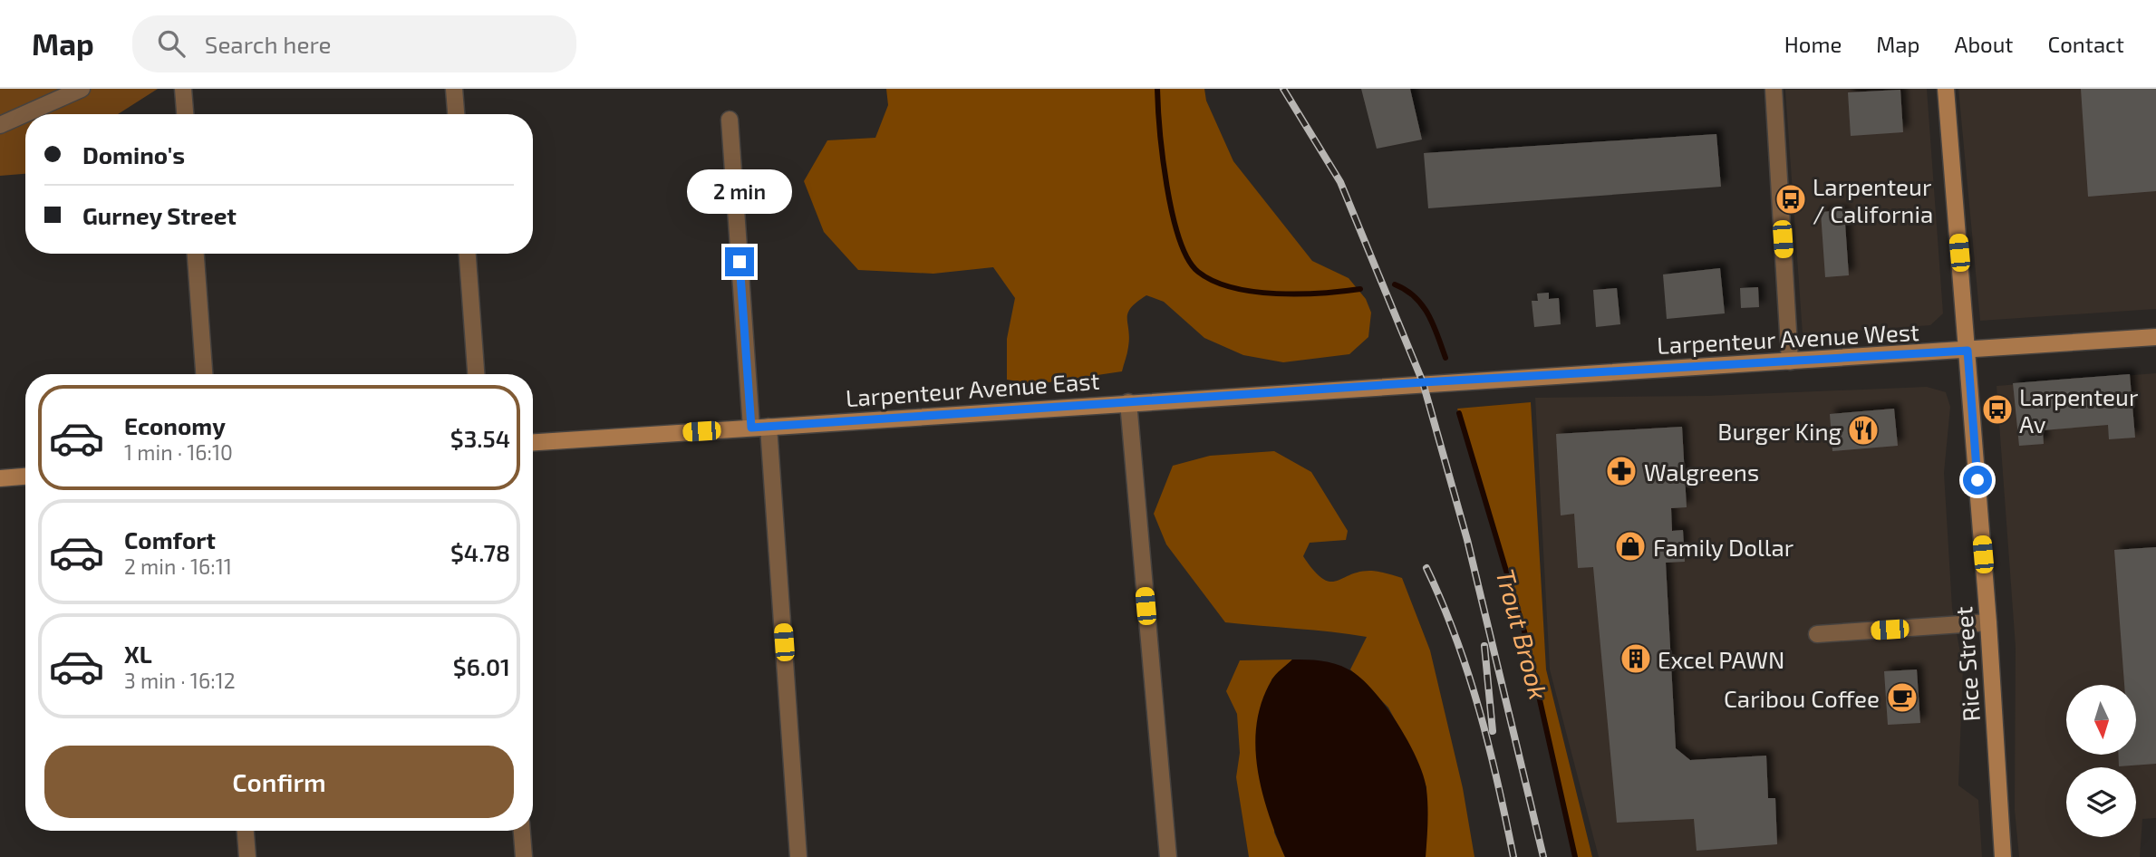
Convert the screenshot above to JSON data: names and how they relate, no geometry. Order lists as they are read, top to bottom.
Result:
{
  "streets": {
    "main road": ["Larpenteur Avenue West", "Larpenteur Avenue East", "Rice Street"]
  },
  "crossings": [
    ["Larpenteur Avenue West", "Larpenteur Avenue East"],
    ["Larpenteur Avenue West", "Rice Street"]
  ],
  "water": ["Trout Brook"],
  "places": {
    "bus stop": ["Larpenteur / California", "Larpenteur Av"],
    "restaurant": ["Burger King"],
    "pharmacy": ["Walgreens"],
    "shop": ["Family Dollar"],
    "building": ["Excel PAWN"],
    "cafe": ["Caribou Coffee"]
  },
  "north": "bottom",
  "page": {
    "header": "Map",
    "search": "Search here",
    "nav": [
      "Home",
      "Map",
      "About",
      "Contact"
    ],
    "banner": ["Domino's", "Gurney Street"],
    "bubble": "2 min",
    "list": [
      {
        "name": "Economy",
        "note": "1 min · 16:10",
        "value": "$3.54"
      },
      {
        "name": "Comfort",
        "note": "2 min · 16:11",
        "value": "$4.78"
      },
      {
        "name": "XL",
        "note": "3 min · 16:12",
        "value": "$6.01"
      }
    ],
    "buttons": "Confirm"
  }
}
